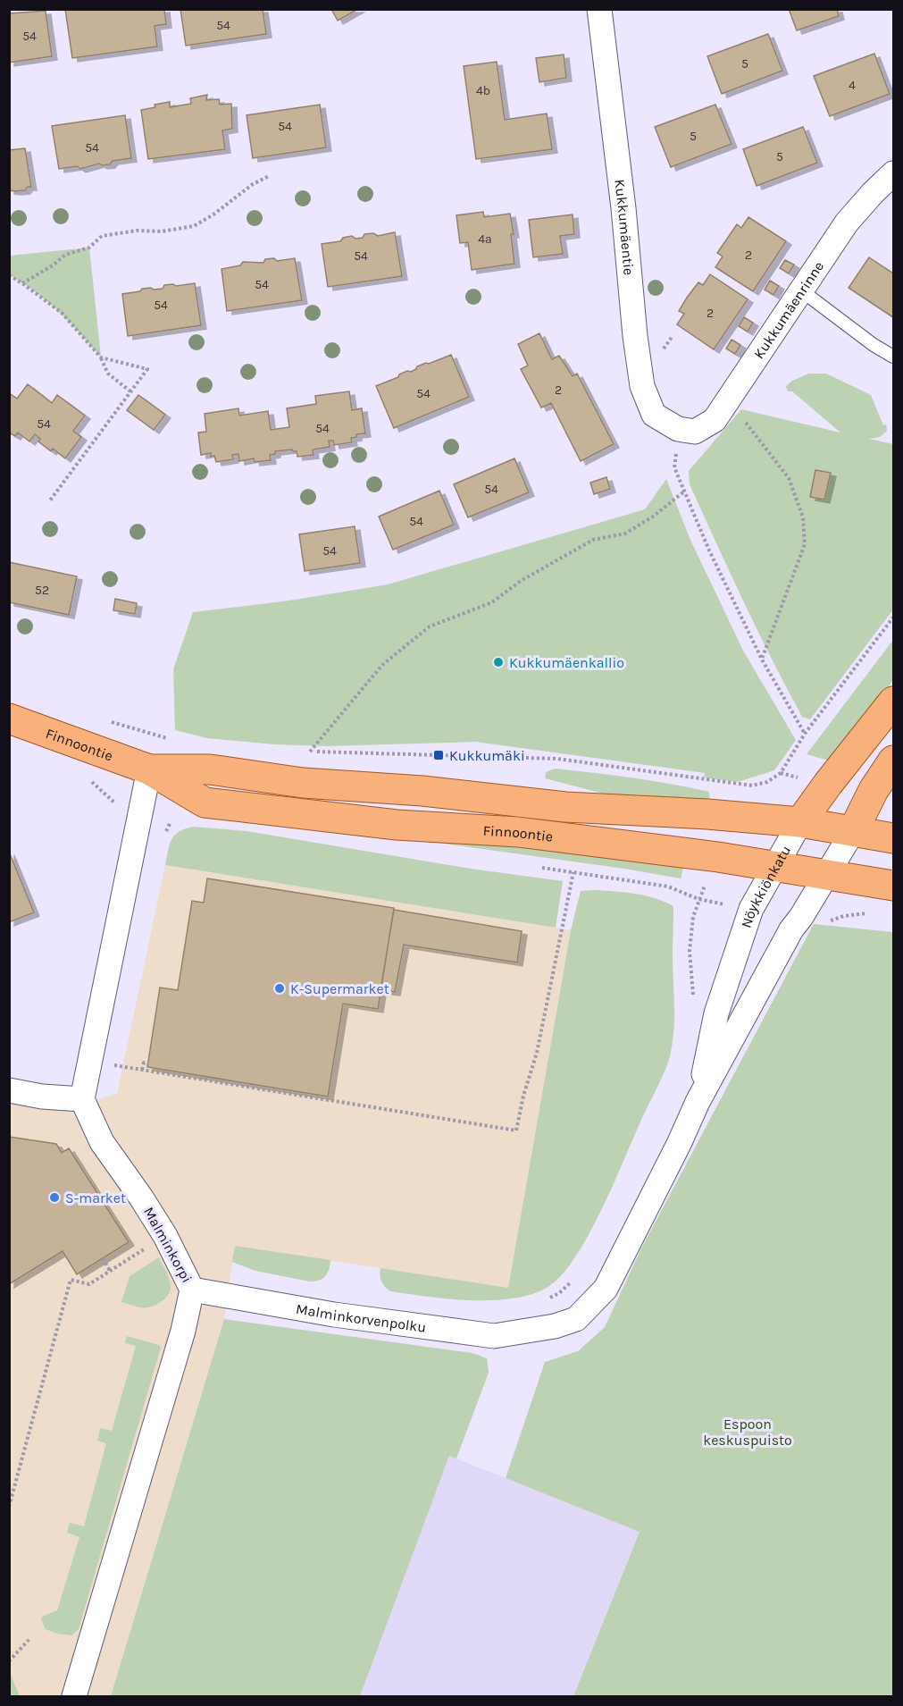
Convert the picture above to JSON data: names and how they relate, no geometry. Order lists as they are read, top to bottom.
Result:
{
  "streets": {
    "main road": ["Finnoontie", "Nöykkiönkatu"],
    "street": [
      "Kukkumäentie",
      "Kukkumäenrinne",
      "Malminkorpi",
      "Malminkorvenpolku"
    ]
  },
  "crossings": [
    ["Kukkumäentie", "Kukkumäenrinne"],
    ["Finnoontie", "Nöykkiönkatu"],
    ["Nöykkiönkatu", "Malminkorvenpolku"],
    ["Malminkorpi", "Malminkorvenpolku"]
  ],
  "parks": ["Espoon keskuspuisto"],
  "places": {
    "other": ["Kukkumäenkallio", "K-Supermarket", "S-market"],
    "transit": ["Kukkumäki"]
  },
  "house_numbers": [
    "54",
    "54",
    "5",
    "4",
    "4b",
    "54",
    "5",
    "54",
    "5",
    "4a",
    "2",
    "54",
    "54",
    "54",
    "2",
    "2",
    "54",
    "54",
    "54",
    "54",
    "54",
    "54",
    "52"
  ]
}
